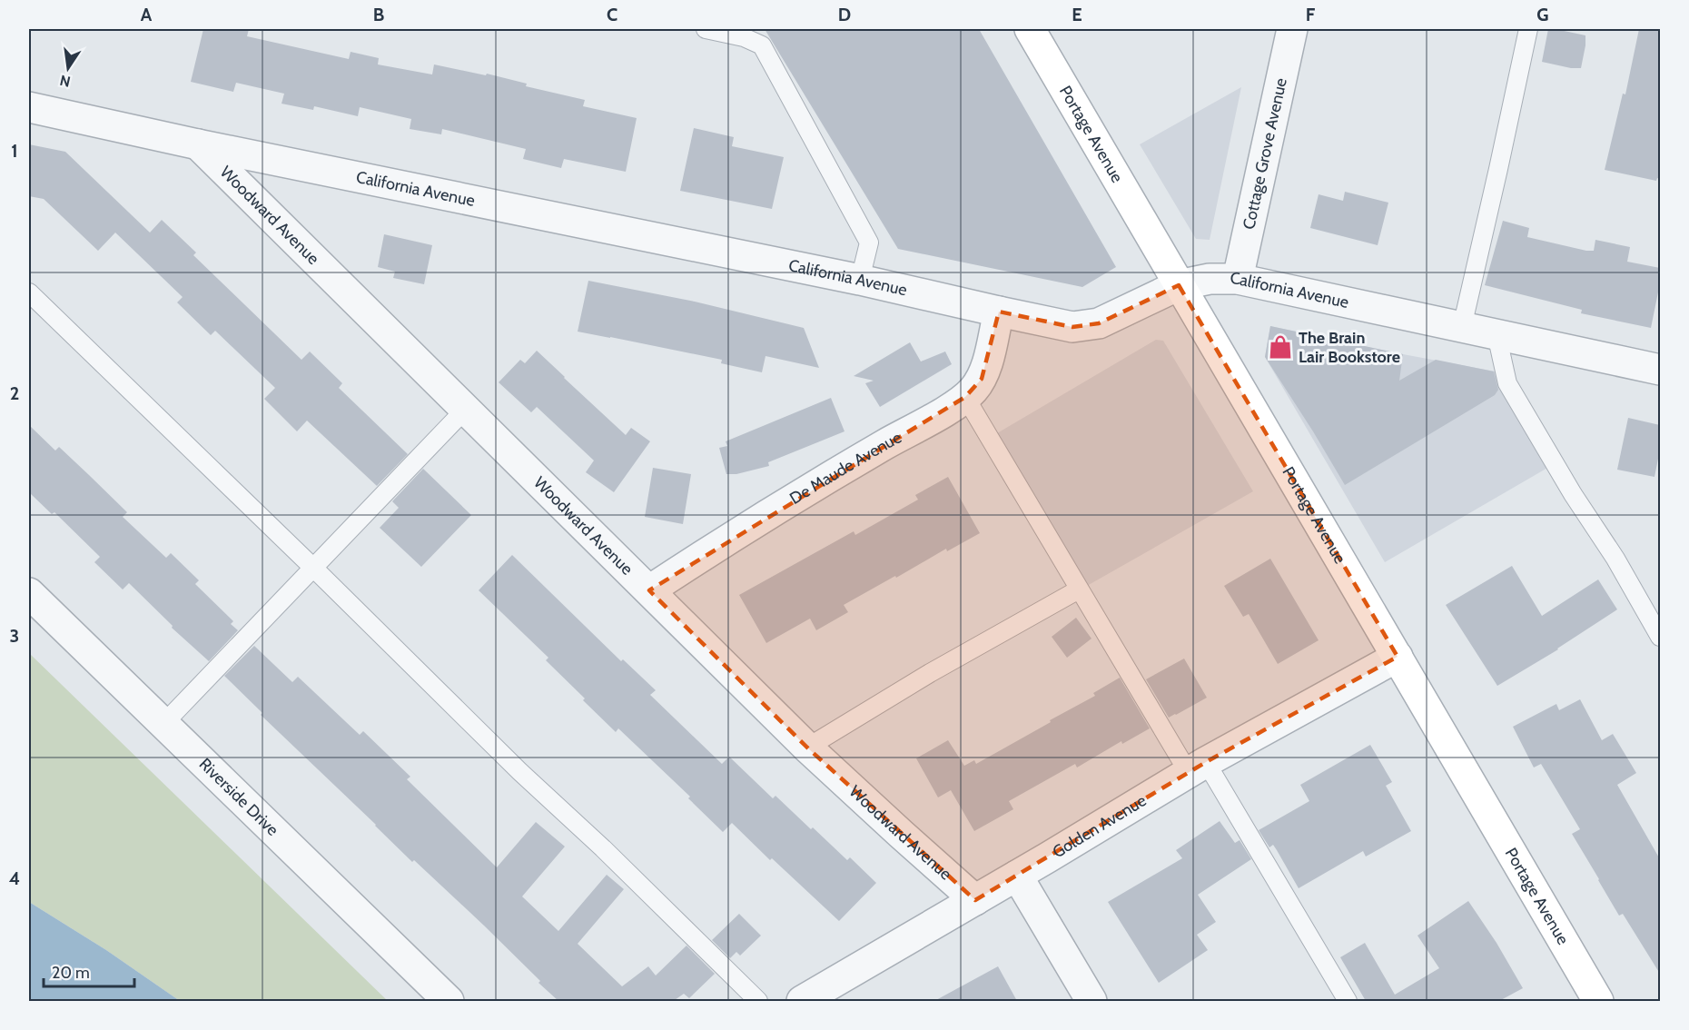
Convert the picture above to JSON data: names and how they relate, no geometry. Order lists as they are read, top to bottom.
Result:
{
  "streets": {
    "main road": ["Portage Avenue"],
    "street": [
      "Cottage Grove Avenue",
      "California Avenue",
      "Woodward Avenue",
      "De Maude Avenue",
      "Riverside Drive",
      "Golden Avenue"
    ]
  },
  "crossings": [
    ["Portage Avenue", "California Avenue"],
    ["Portage Avenue", "Golden Avenue"],
    ["Cottage Grove Avenue", "California Avenue"],
    ["California Avenue", "Woodward Avenue"],
    ["California Avenue", "De Maude Avenue"],
    ["Woodward Avenue", "De Maude Avenue"],
    ["Woodward Avenue", "Golden Avenue"]
  ],
  "places": {
    "shop": ["The Brain Lair Bookstore"]
  },
  "scale_bar": "20 m",
  "north": "bottom",
  "grid": {
    "columns": [
      "A",
      "B",
      "C",
      "D",
      "E",
      "F",
      "G"
    ],
    "rows": [
      "1",
      "2",
      "3",
      "4"
    ]
  }
}
